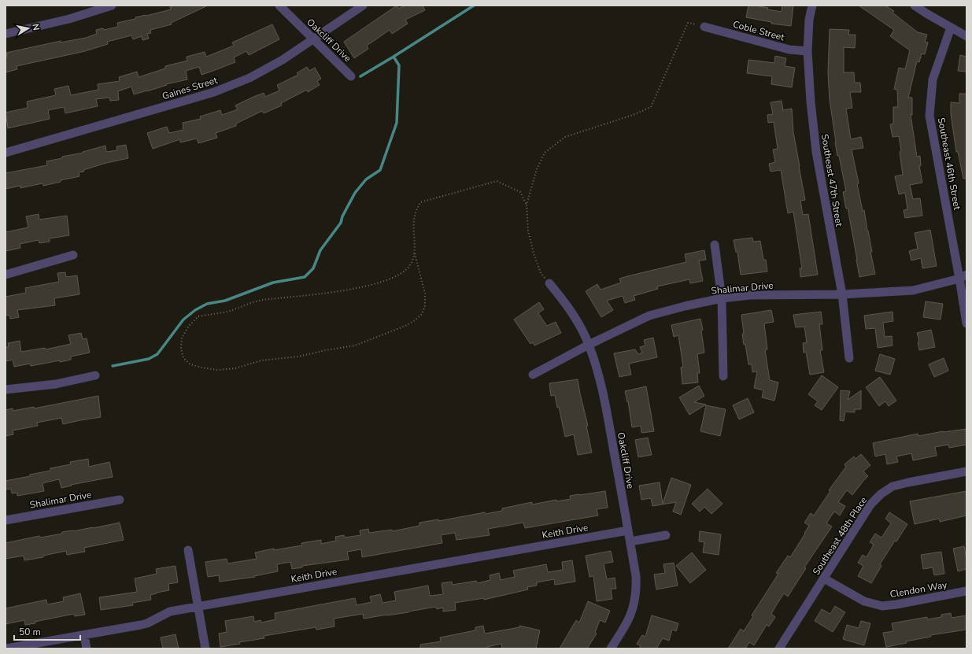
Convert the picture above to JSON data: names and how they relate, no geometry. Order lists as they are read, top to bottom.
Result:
{
  "streets": {
    "street": [
      "Coble Street",
      "Oakcliff Drive",
      "Gaines Street",
      "Southeast 46th Street",
      "Southeast 47th Street",
      "Shalimar Drive",
      "Keith Drive",
      "Southeast 48th Place",
      "Clendon Way"
    ]
  },
  "crossings": [
    ["Coble Street", "Southeast 47th Street"],
    ["Oakcliff Drive", "Gaines Street"],
    ["Oakcliff Drive", "Shalimar Drive"],
    ["Oakcliff Drive", "Keith Drive"],
    ["Southeast 46th Street", "Shalimar Drive"],
    ["Southeast 47th Street", "Shalimar Drive"],
    ["Southeast 48th Place", "Clendon Way"]
  ],
  "scale_bar": "50 m",
  "north": "right"
}
